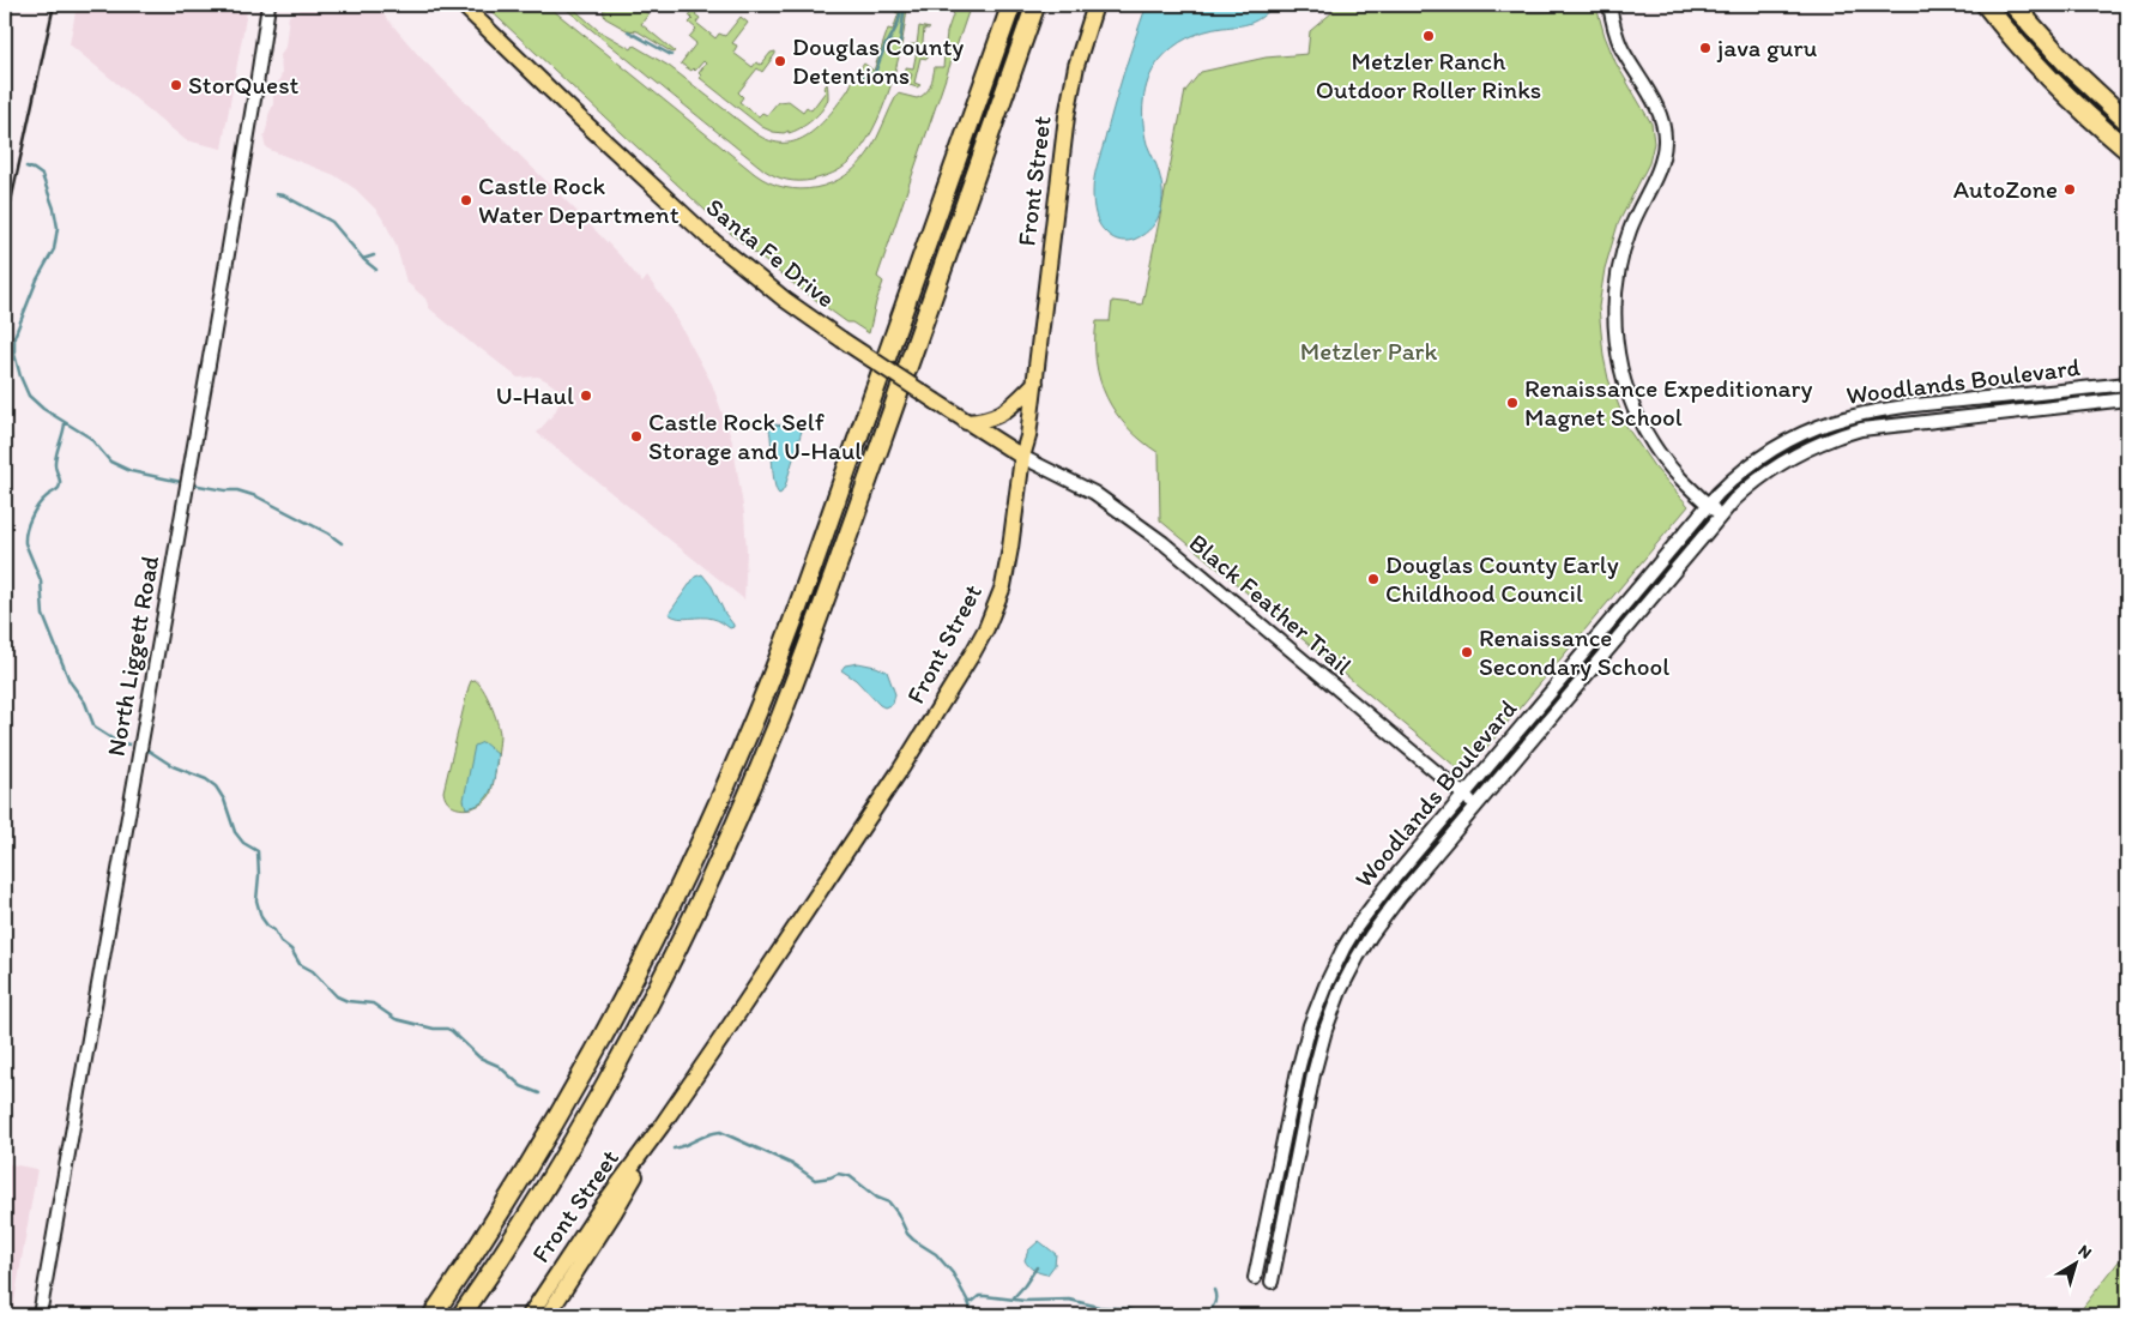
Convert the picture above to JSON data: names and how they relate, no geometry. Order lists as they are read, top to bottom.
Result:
{
  "streets": {
    "main road": ["Front Street", "Santa Fe Drive"],
    "street": ["Woodlands Boulevard", "Black Feather Trail", "North Liggett Road"]
  },
  "crossings": [
    ["Front Street", "Santa Fe Drive"],
    ["Front Street", "Black Feather Trail"],
    ["Santa Fe Drive", "Black Feather Trail"],
    ["Woodlands Boulevard", "Black Feather Trail"]
  ],
  "parks": ["Metzler Park"],
  "places": [
    "Metzler Ranch Outdoor Roller Rinks",
    "java guru",
    "Douglas County Detentions",
    "StorQuest",
    "AutoZone",
    "Castle Rock Water Department",
    "U-Haul",
    "Renaissance Expeditionary Magnet School",
    "Castle Rock Self Storage and U-Haul",
    "Douglas County Early Childhood Council",
    "Renaissance Secondary School"
  ],
  "north": "top right"
}
